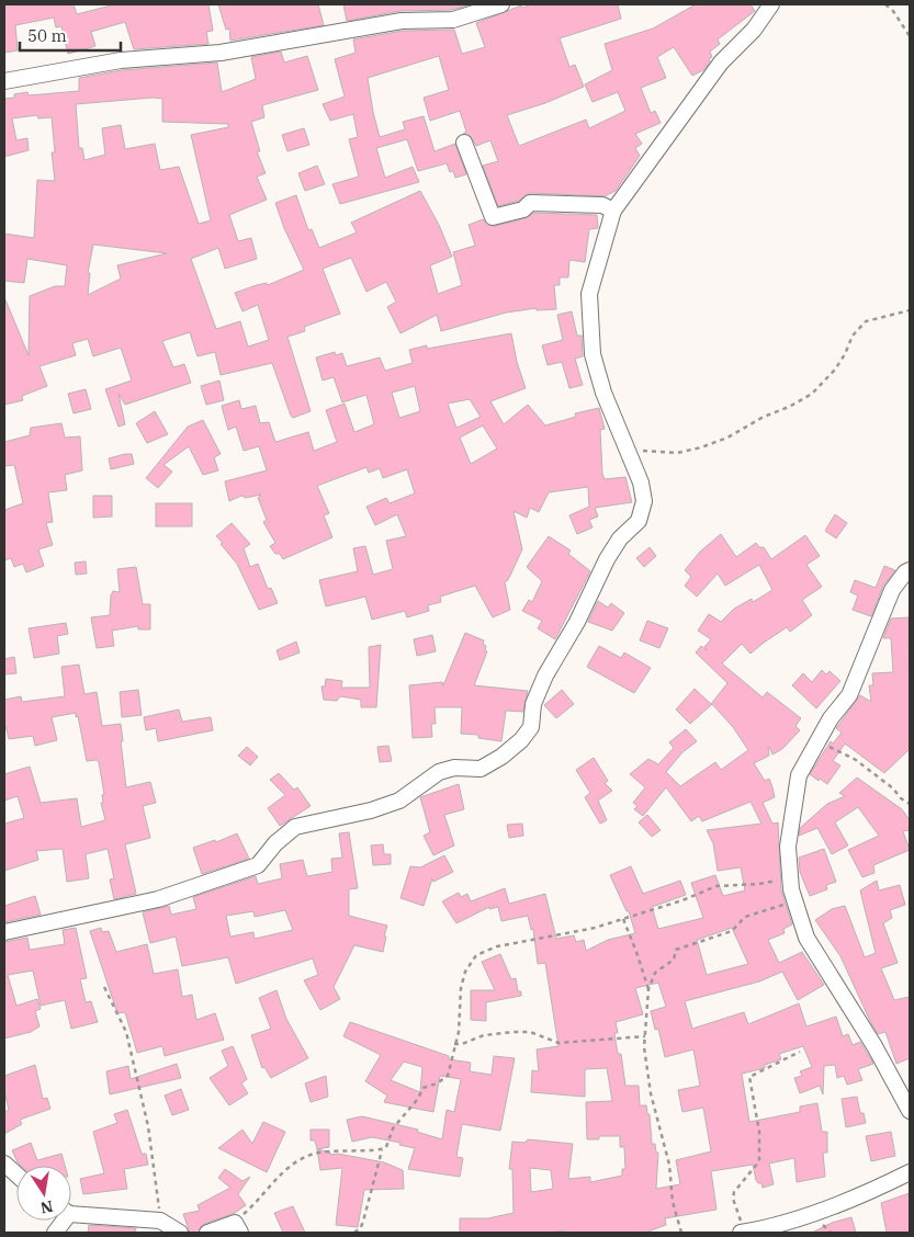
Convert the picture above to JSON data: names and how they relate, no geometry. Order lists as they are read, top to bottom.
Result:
{
  "scale_bar": "50 m",
  "north": "bottom"
}
